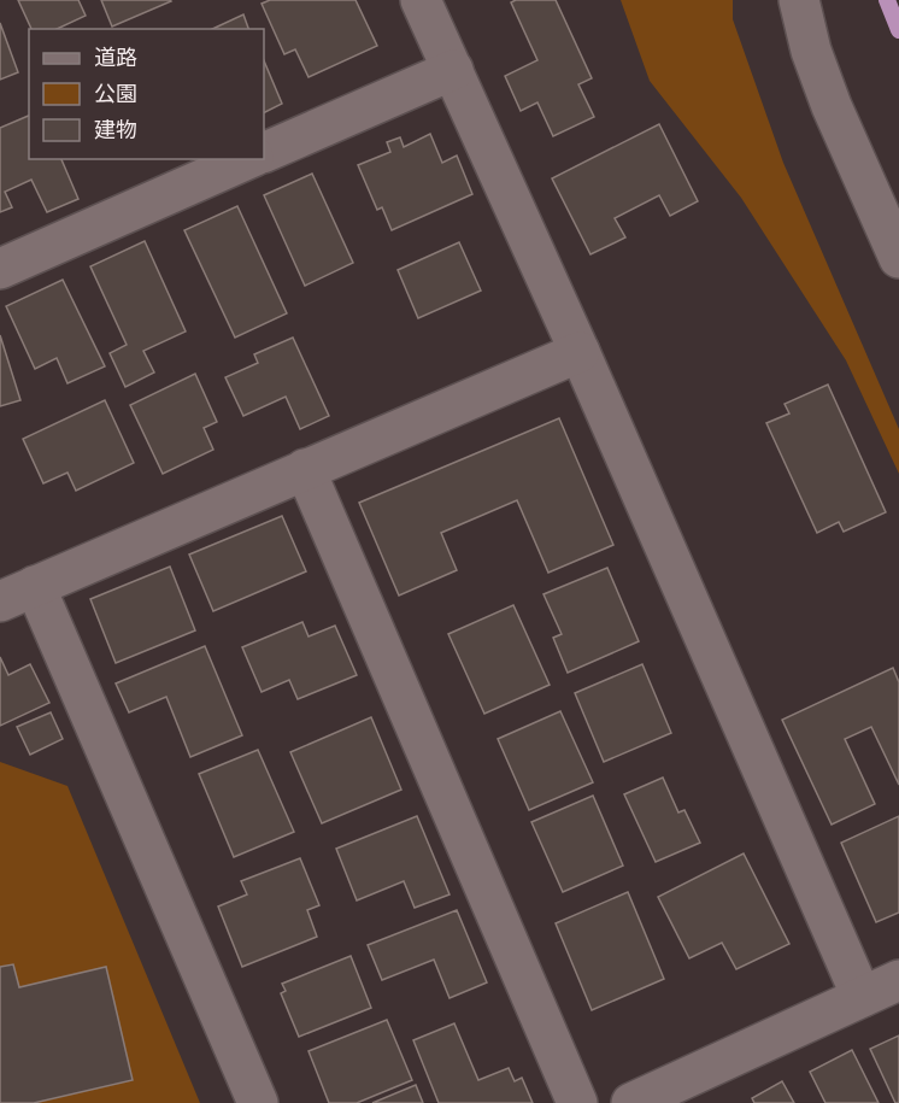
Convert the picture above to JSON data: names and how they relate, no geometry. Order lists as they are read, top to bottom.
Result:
{
  "legend": ["道路", "公園", "建物"]
}
